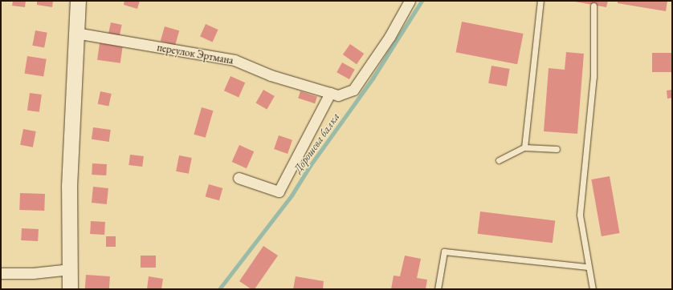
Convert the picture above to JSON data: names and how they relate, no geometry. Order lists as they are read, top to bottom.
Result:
{
  "streets": {
    "street": ["переулок Эртмана"]
  },
  "water": ["Дорошева балка"]
}
